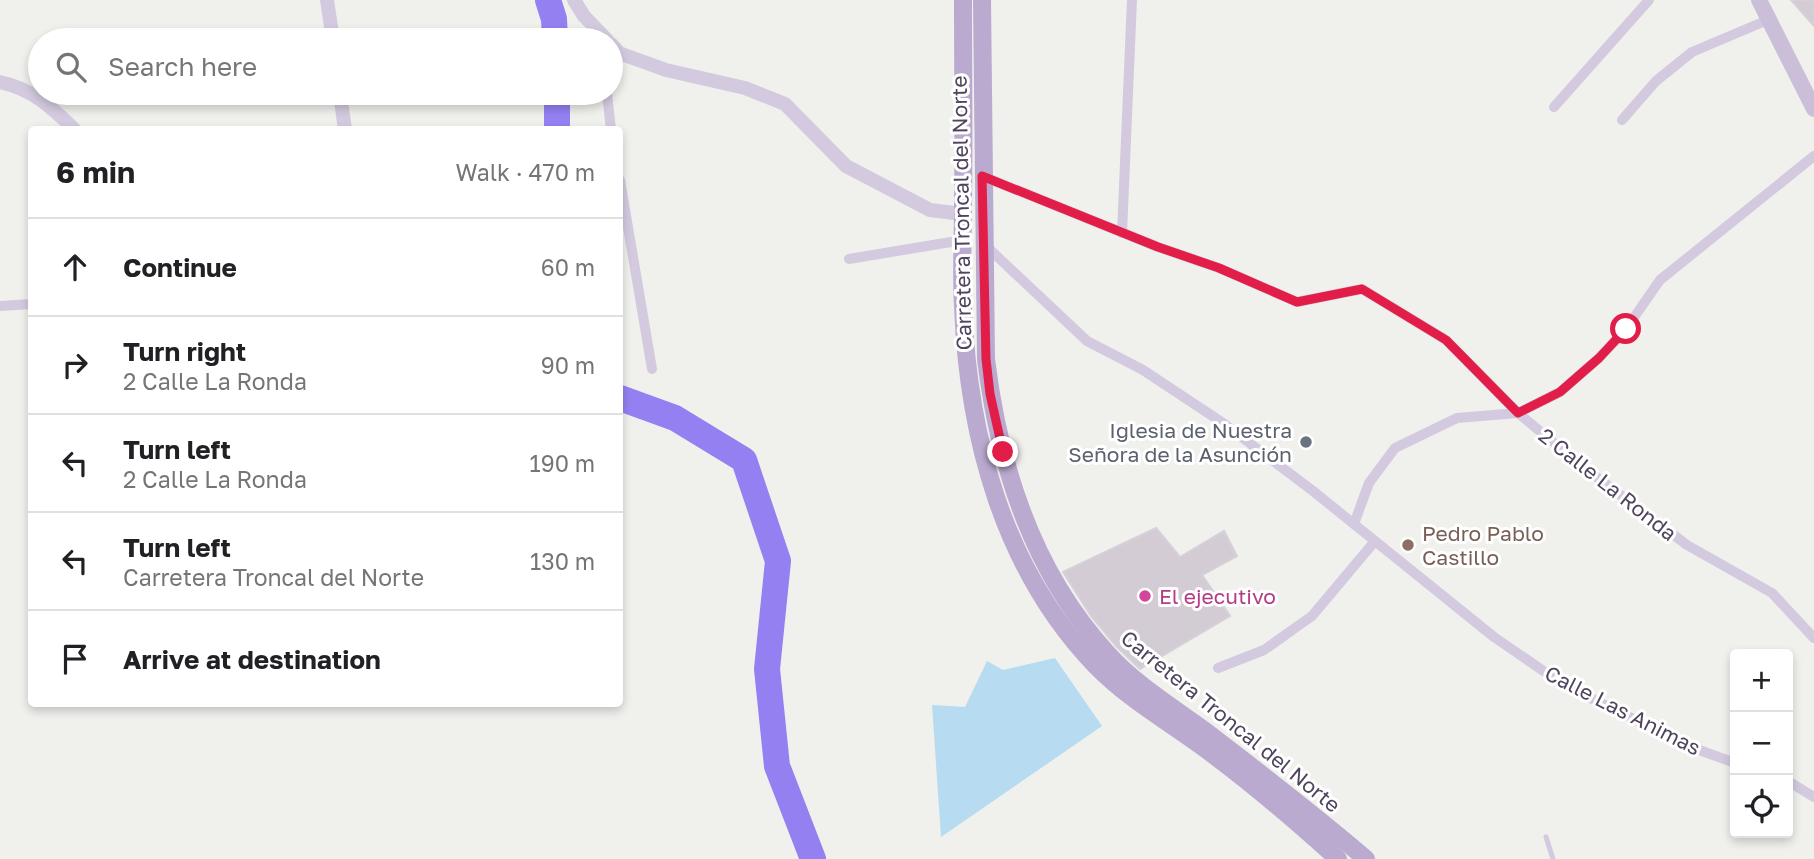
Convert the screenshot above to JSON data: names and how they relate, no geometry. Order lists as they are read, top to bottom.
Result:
{
  "streets": {
    "main road": ["Carretera Troncal del Norte"],
    "street": ["2 Calle La Ronda", "Calle Las Animas"]
  },
  "crossings": [
    ["Carretera Troncal del Norte", "2 Calle La Ronda"],
    ["Carretera Troncal del Norte", "Calle Las Animas"]
  ],
  "places": ["Iglesia de Nuestra Señora de la Asunción", "Pedro Pablo Castillo", "El ejecutivo"],
  "page": {
    "search": "Search here",
    "heading": ["6 min", "Walk · 470 m"],
    "list": [
      ["Continue", "60 m"],
      ["Turn right", "2 Calle La Ronda", "90 m"],
      ["Turn left", "2 Calle La Ronda", "190 m"],
      ["Turn left", "Carretera Troncal del Norte", "130 m"],
      "Arrive at destination"
    ],
    "map_buttons": ["+", "−"]
  }
}
